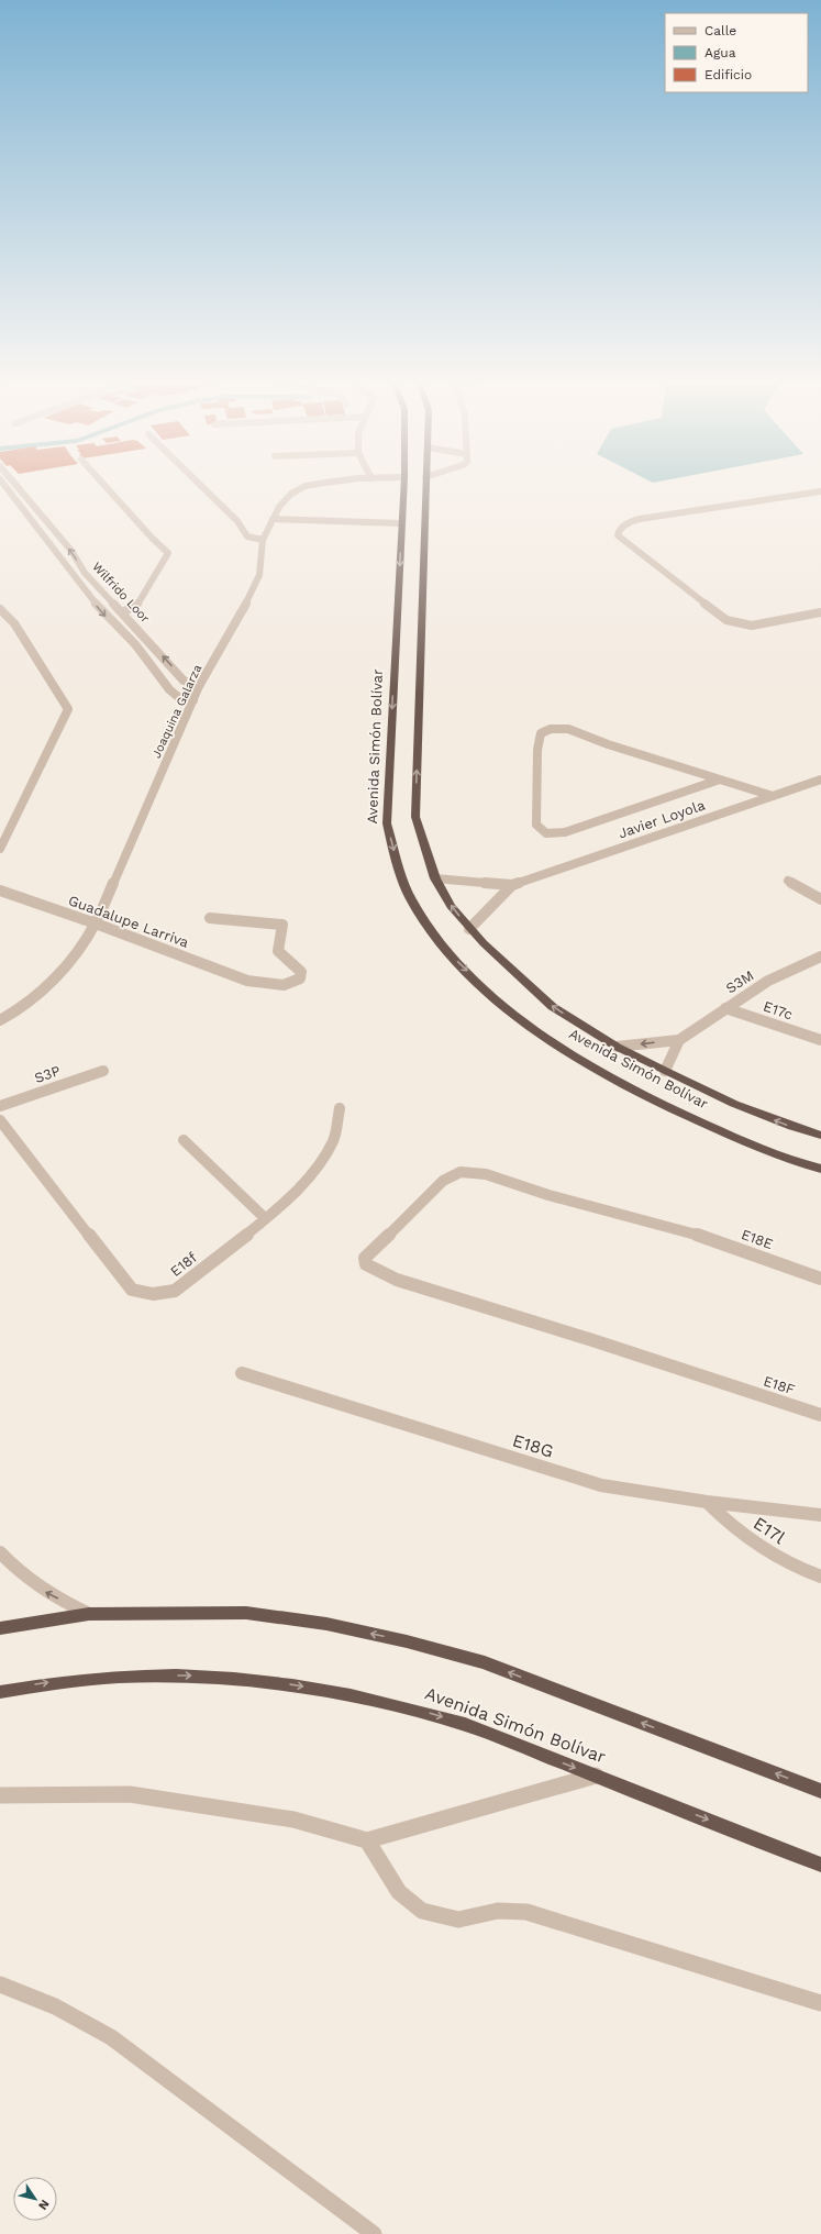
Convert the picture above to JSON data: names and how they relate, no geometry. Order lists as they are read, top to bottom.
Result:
{
  "streets": {
    "highway": ["Avenida Simón Bolívar"],
    "street": [
      "Wilfrido Loor",
      "Joaquina Galarza",
      "Javier Loyola",
      "Guadalupe Larriva",
      "S3M",
      "E17c",
      "S3P",
      "E18E",
      "E18f",
      "E18F",
      "E18G",
      "E17l"
    ]
  },
  "crossings": [
    ["Wilfrido Loor", "Joaquina Galarza"],
    ["Joaquina Galarza", "Guadalupe Larriva"],
    ["Avenida Simón Bolívar", "Javier Loyola"],
    ["Avenida Simón Bolívar", "S3M"],
    ["S3M", "E17c"],
    ["E18E", "E18F"],
    ["E18G", "E17l"]
  ],
  "legend": ["Calle", "Agua", "Edificio"],
  "north": "bottom right"
}
